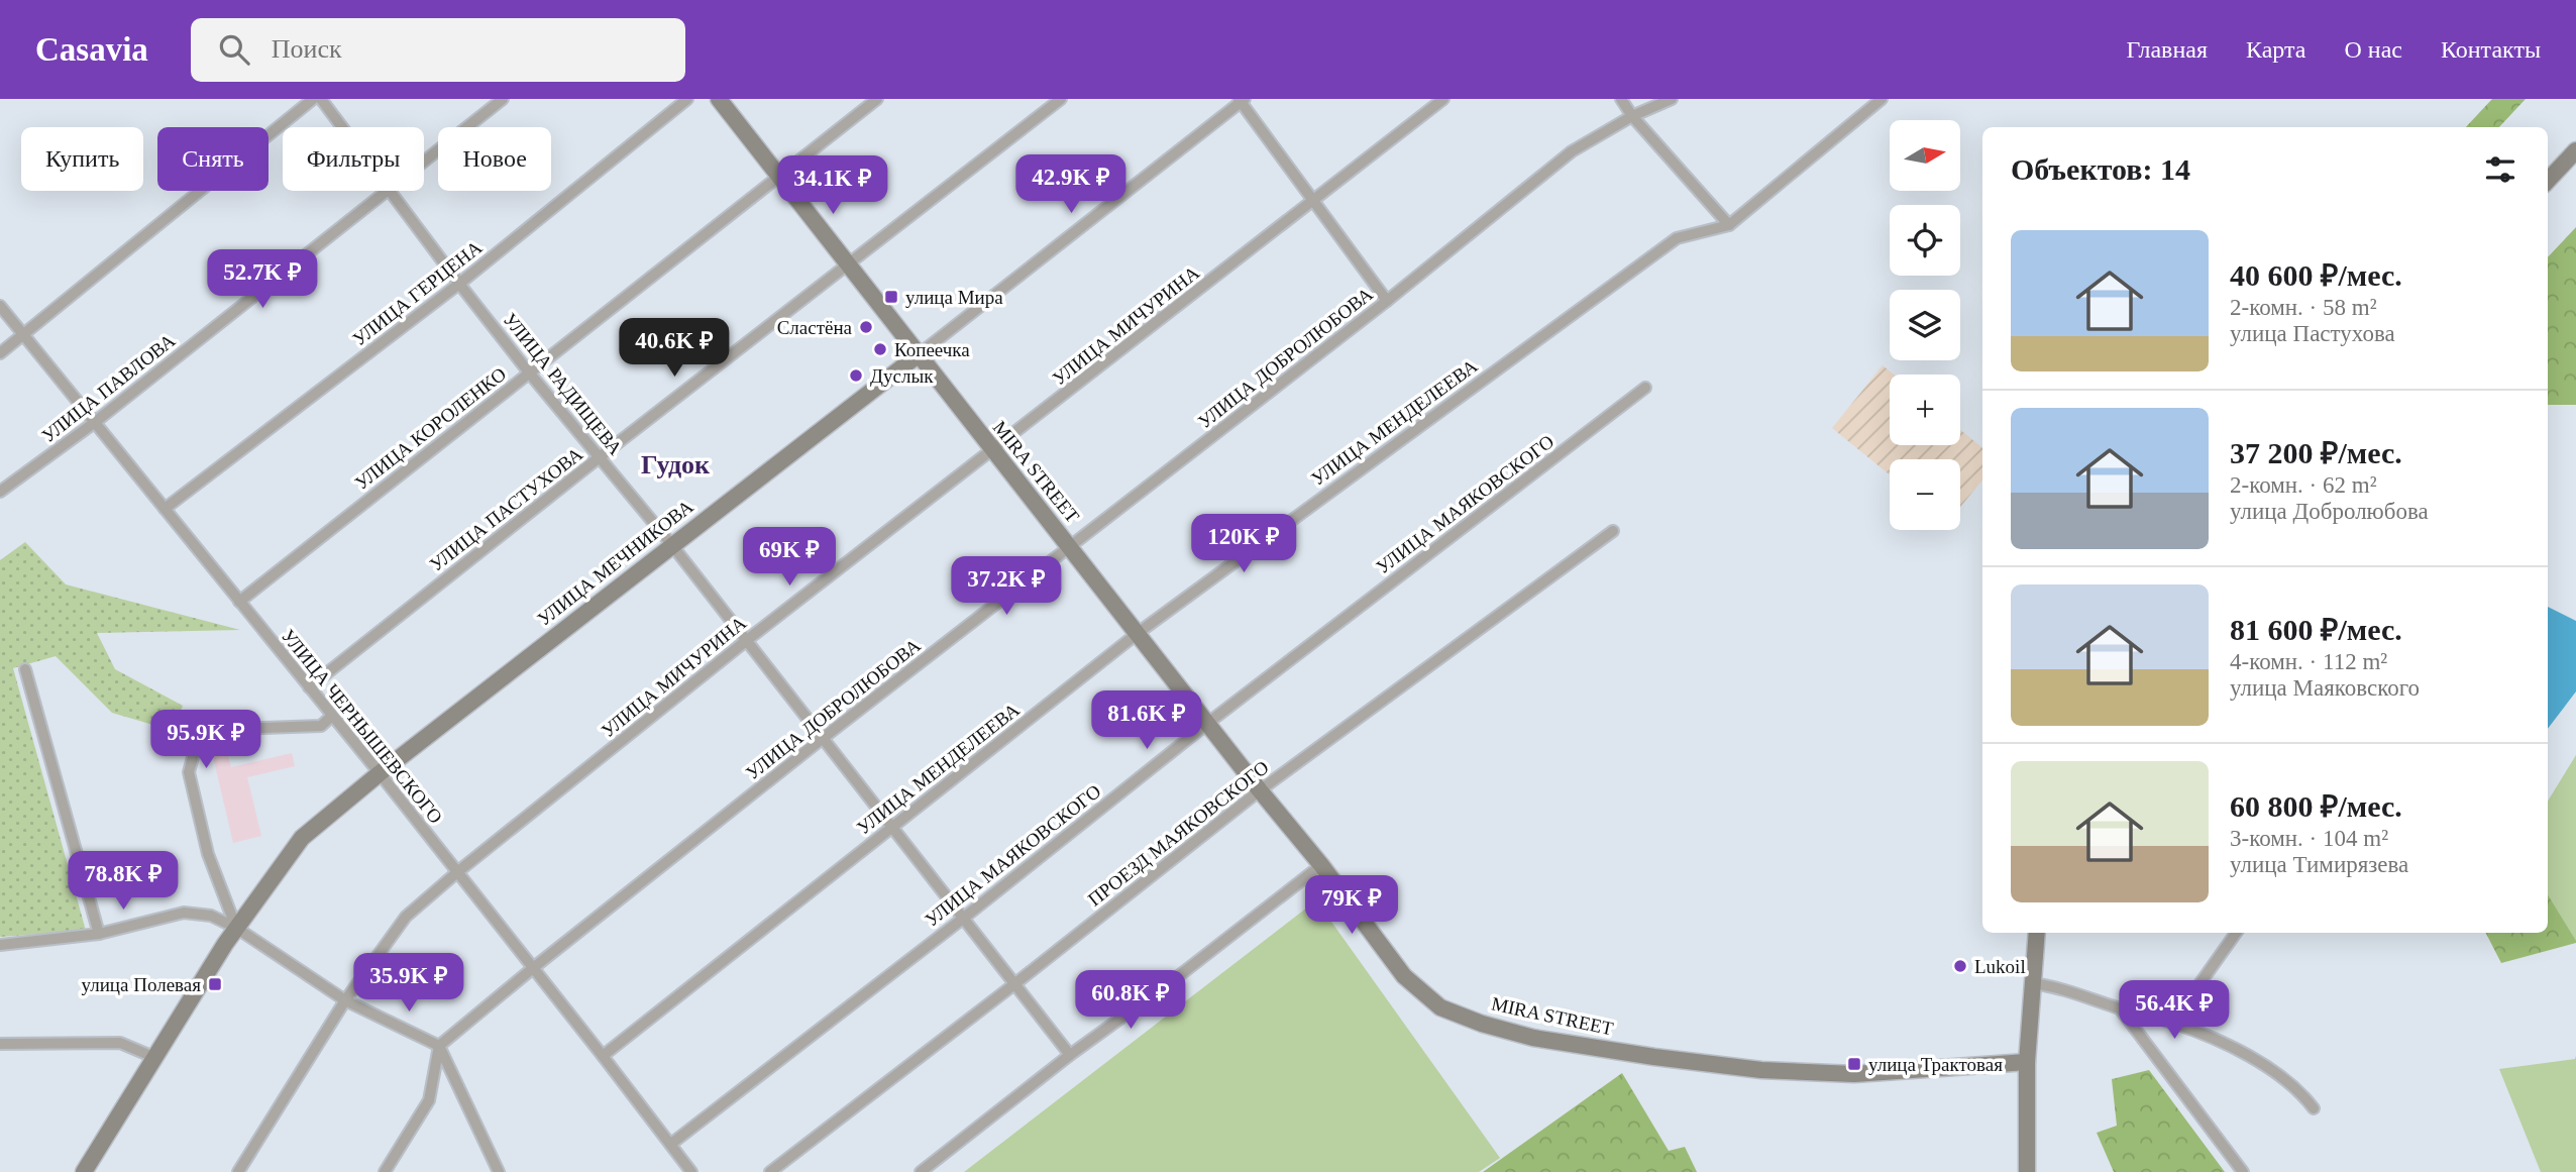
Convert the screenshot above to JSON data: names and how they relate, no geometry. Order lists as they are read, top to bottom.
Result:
{
  "streets": {
    "main road": ["MIRA STREET", "УЛИЦА МЕЧНИКОВА"],
    "street": [
      "УЛИЦА ГЕРЦЕНА",
      "УЛИЦА МИЧУРИНА",
      "УЛИЦА ДОБРОЛЮБОВА",
      "УЛИЦА РАДИЩЕВА",
      "УЛИЦА ПАВЛОВА",
      "УЛИЦА МЕНДЕЛЕЕВА",
      "УЛИЦА КОРОЛЕНКО",
      "УЛИЦА МАЯКОВСКОГО",
      "УЛИЦА ПАСТУХОВА",
      "УЛИЦА ЧЕРНЫШЕВСКОГО",
      "ПРОЕЗД МАЯКОВСКОГО"
    ]
  },
  "crossings": [
    ["УЛИЦА ГЕРЦЕНА", "УЛИЦА РАДИЩЕВА"],
    ["УЛИЦА ГЕРЦЕНА", "УЛИЦА ЧЕРНЫШЕВСКОГО"],
    ["УЛИЦА МИЧУРИНА", "УЛИЦА РАДИЩЕВА"],
    ["УЛИЦА МИЧУРИНА", "MIRA STREET"],
    ["УЛИЦА МИЧУРИНА", "УЛИЦА ЧЕРНЫШЕВСКОГО"],
    ["УЛИЦА ДОБРОЛЮБОВА", "УЛИЦА РАДИЩЕВА"],
    ["УЛИЦА ДОБРОЛЮБОВА", "MIRA STREET"],
    ["УЛИЦА ДОБРОЛЮБОВА", "УЛИЦА ЧЕРНЫШЕВСКОГО"],
    ["УЛИЦА РАДИЩЕВА", "УЛИЦА МЕНДЕЛЕЕВА"],
    ["УЛИЦА РАДИЩЕВА", "УЛИЦА КОРОЛЕНКО"],
    ["УЛИЦА РАДИЩЕВА", "УЛИЦА МАЯКОВСКОГО"],
    ["УЛИЦА РАДИЩЕВА", "УЛИЦА ПАСТУХОВА"],
    ["УЛИЦА РАДИЩЕВА", "УЛИЦА МЕЧНИКОВА"],
    ["УЛИЦА РАДИЩЕВА", "ПРОЕЗД МАЯКОВСКОГО"],
    ["УЛИЦА ПАВЛОВА", "УЛИЦА ЧЕРНЫШЕВСКОГО"],
    ["УЛИЦА МЕНДЕЛЕЕВА", "MIRA STREET"],
    ["УЛИЦА МЕНДЕЛЕЕВА", "УЛИЦА ЧЕРНЫШЕВСКОГО"],
    ["УЛИЦА КОРОЛЕНКО", "УЛИЦА ЧЕРНЫШЕВСКОГО"],
    ["MIRA STREET", "УЛИЦА МАЯКОВСКОГО"],
    ["MIRA STREET", "УЛИЦА МЕЧНИКОВА"],
    ["MIRA STREET", "ПРОЕЗД МАЯКОВСКОГО"],
    ["УЛИЦА МАЯКОВСКОГО", "УЛИЦА ЧЕРНЫШЕВСКОГО"],
    ["УЛИЦА ПАСТУХОВА", "УЛИЦА ЧЕРНЫШЕВСКОГО"],
    ["УЛИЦА МЕЧНИКОВА", "УЛИЦА ЧЕРНЫШЕВСКОГО"]
  ],
  "districts": ["Гудок"],
  "places": {
    "transit": ["улица Мира", "улица Полевая", "улица Трактовая"],
    "other": [
      "Сластёна",
      "Копеечка",
      "Дуслык",
      "Lukoil"
    ]
  },
  "north": "right",
  "page": {
    "header": "Casavia",
    "search": "Поиск",
    "nav": [
      "Главная",
      "Карта",
      "О нас",
      "Контакты"
    ],
    "map_buttons": ["+", "−"],
    "chip": [
      "Купить",
      "Снять",
      "Фильтры",
      "Новое"
    ],
    "heading": "Объектов: 14",
    "price": [
      "42.9K ₽",
      "34.1K ₽",
      "52.7K ₽",
      "40.6K ₽",
      "120K ₽",
      "69K ₽",
      "37.2K ₽",
      "81.6K ₽",
      "95.9K ₽",
      "78.8K ₽",
      "79K ₽",
      "35.9K ₽",
      "60.8K ₽",
      "56.4K ₽"
    ],
    "list": [
      {
        "name": "40 600 ₽/мес.",
        "note": "2-комн. · 58 m² · улица Пастухова"
      },
      {
        "name": "37 200 ₽/мес.",
        "note": "2-комн. · 62 m² · улица Добролюбова"
      },
      {
        "name": "81 600 ₽/мес.",
        "note": "4-комн. · 112 m² · улица Маяковского"
      },
      {
        "name": "60 800 ₽/мес.",
        "note": "3-комн. · 104 m² · улица Тимирязева"
      }
    ]
  }
}
